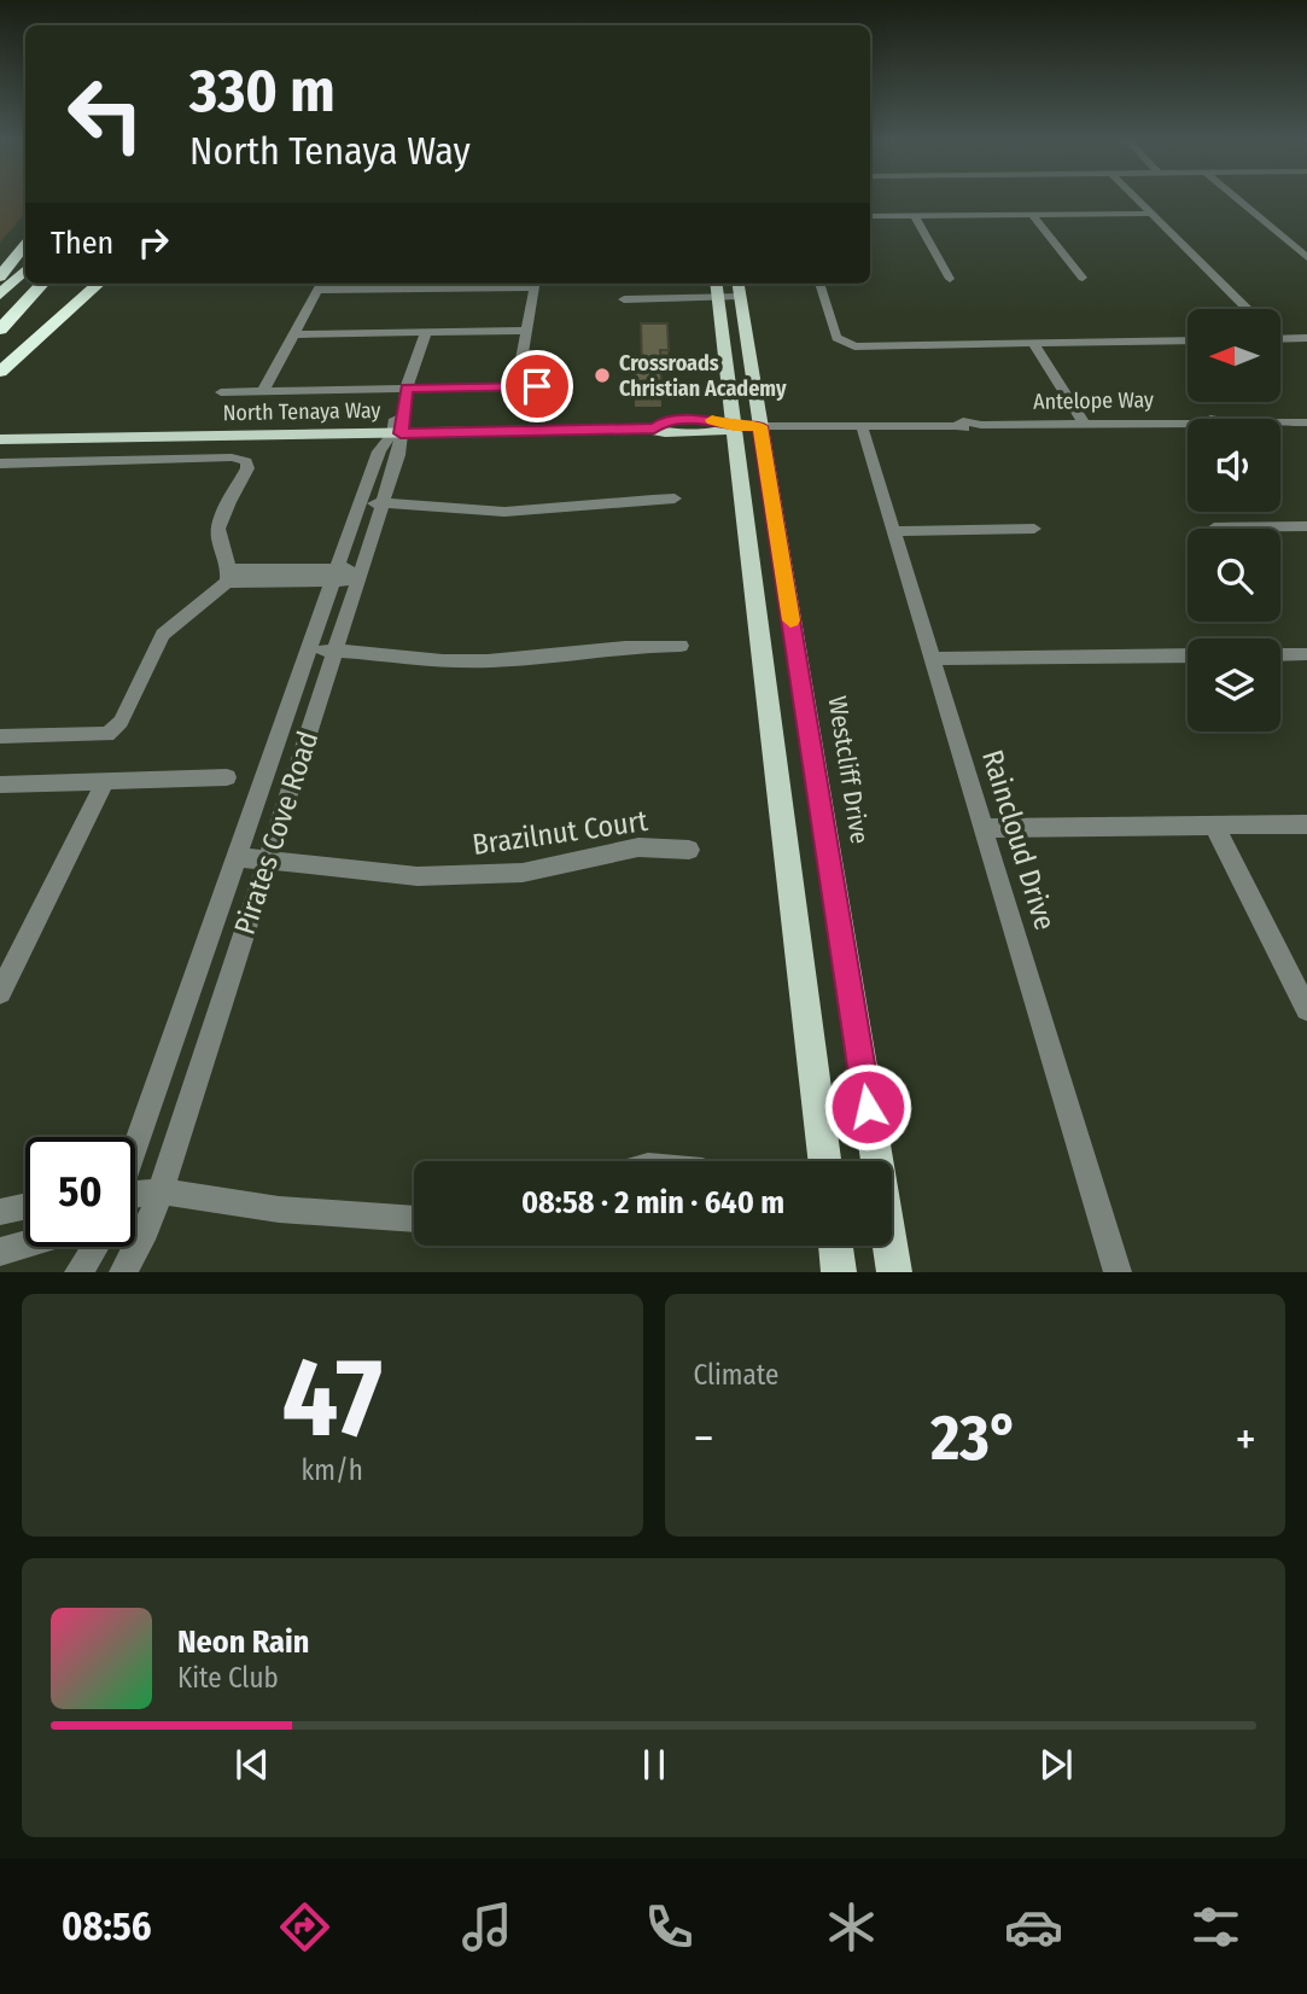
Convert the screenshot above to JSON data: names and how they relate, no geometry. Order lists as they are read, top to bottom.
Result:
{
  "streets": {
    "main road": ["North Tenaya Way", "Westcliff Drive"],
    "street": [
      "Antelope Way",
      "Pirates Cove Road",
      "Brazilnut Court",
      "Raincloud Drive"
    ]
  },
  "crossings": [
    ["Antelope Way", "North Tenaya Way"],
    ["Antelope Way", "Westcliff Drive"],
    ["Antelope Way", "Raincloud Drive"],
    ["North Tenaya Way", "Westcliff Drive"],
    ["North Tenaya Way", "Pirates Cove Road"],
    ["Pirates Cove Road", "Brazilnut Court"]
  ],
  "places": ["Crossroads Christian Academy"],
  "north": "left",
  "page": {
    "turn": ["330 m", "North Tenaya Way"],
    "then": "Then",
    "limit": "50",
    "trip": "08:58 · 2 min · 640 m",
    "tile": [
      ["47", "km/h"],
      "Climate"
    ],
    "heat": ["−", "23°", "+"],
    "song": ["Neon Rain", "Kite Club"],
    "tabs": "08:56"
  }
}
